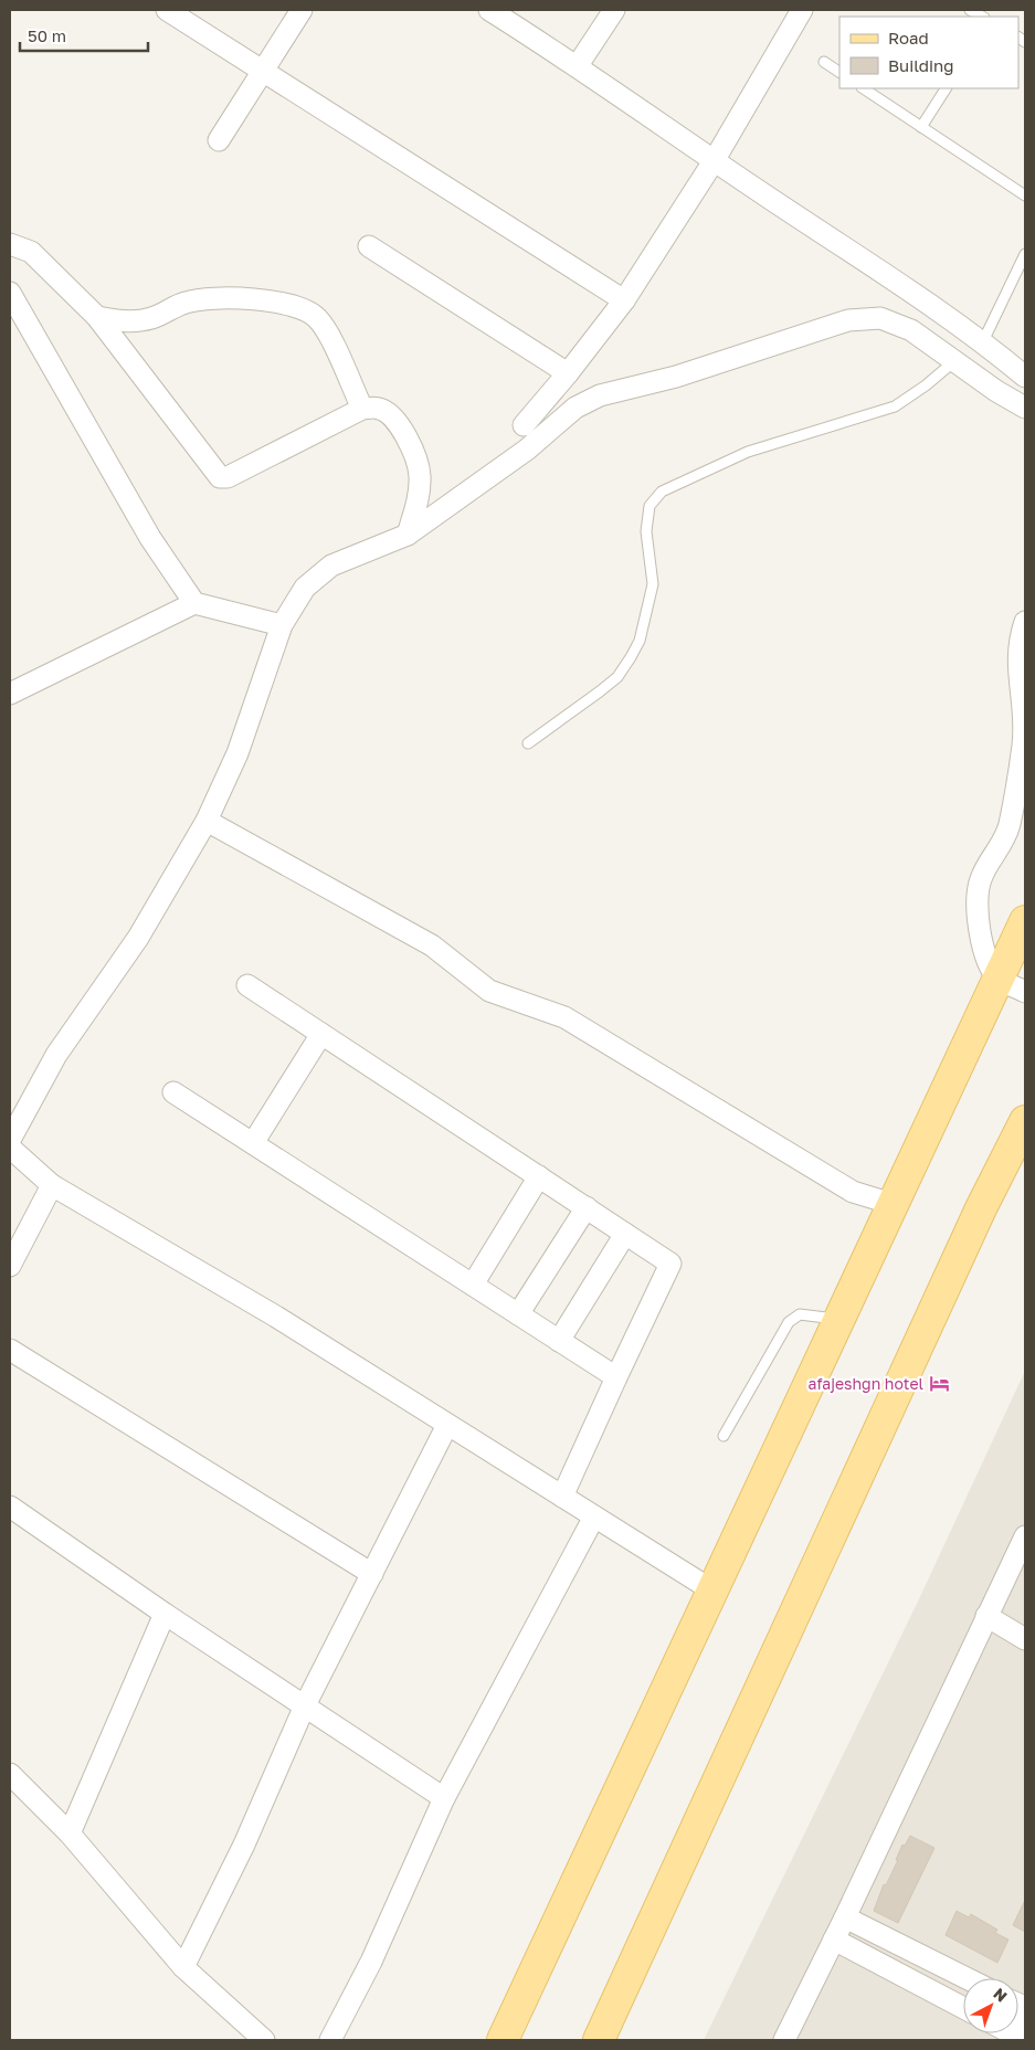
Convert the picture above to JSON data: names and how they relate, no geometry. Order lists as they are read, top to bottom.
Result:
{
  "places": {
    "hotel": ["afajeshgn hotel"]
  },
  "legend": ["Road", "Building"],
  "scale_bar": "50 m",
  "north": "top right"
}
